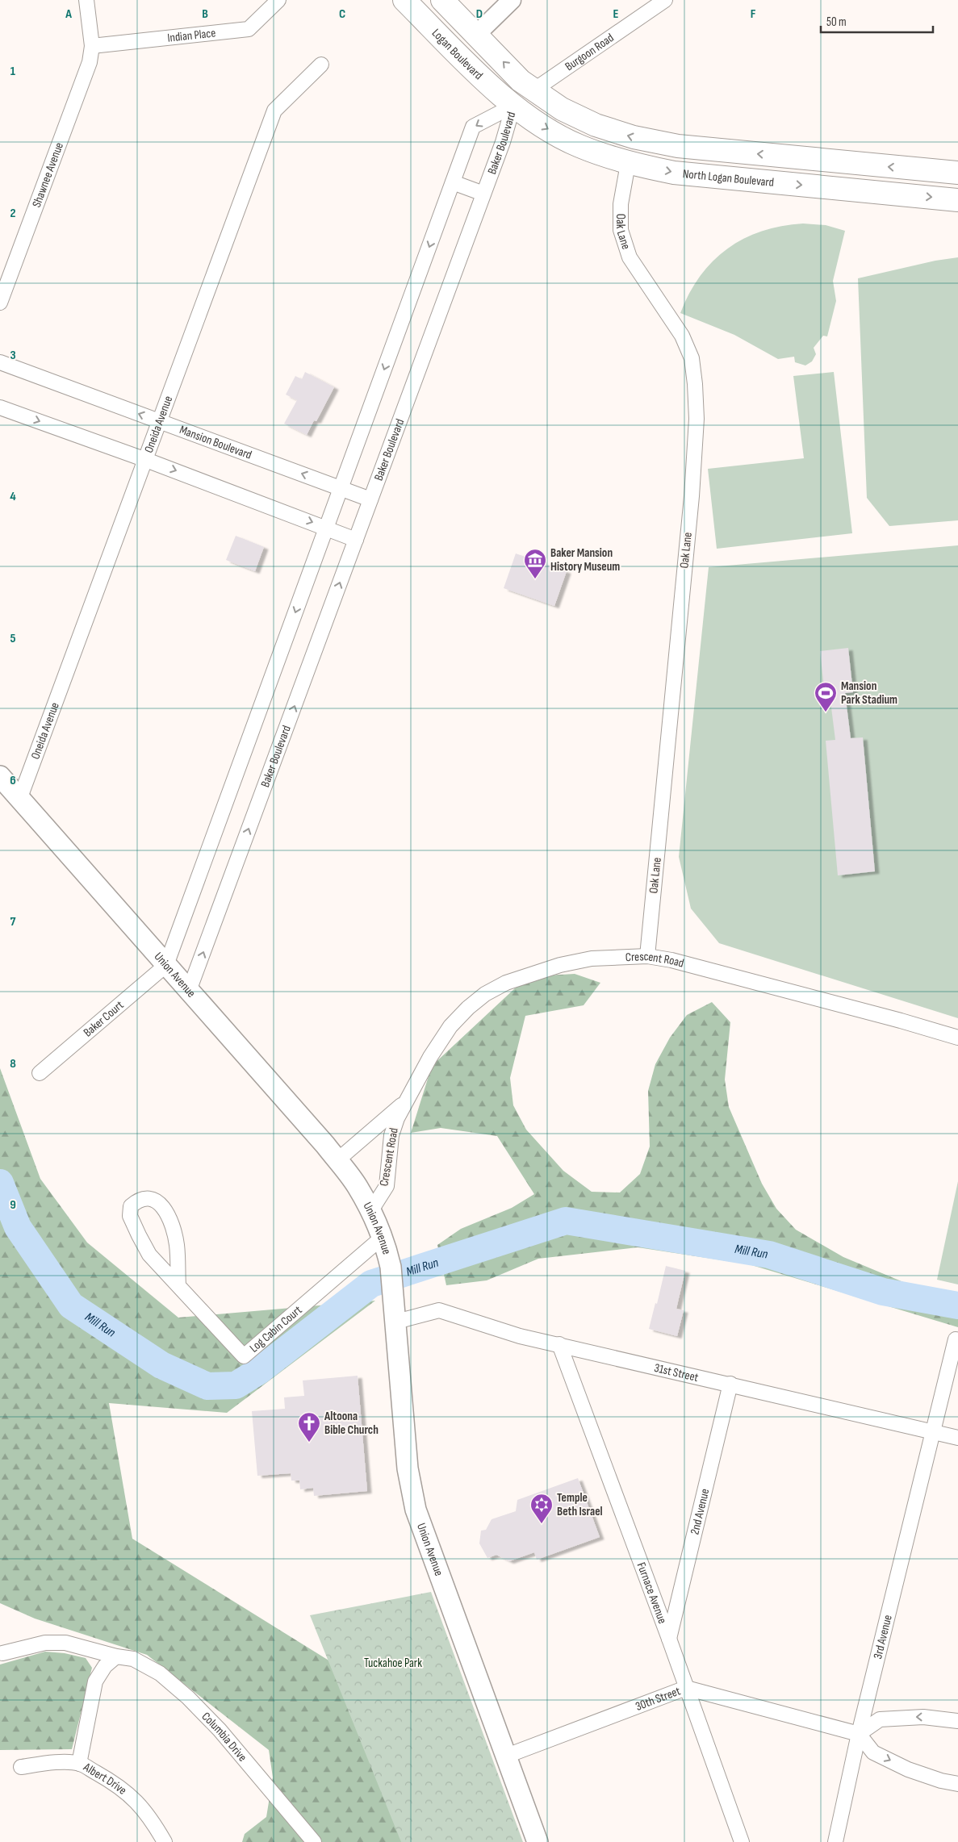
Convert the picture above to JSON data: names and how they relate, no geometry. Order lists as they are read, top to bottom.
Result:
{
  "streets": {
    "main road": ["Logan Boulevard", "North Logan Boulevard", "Union Avenue"],
    "street": [
      "Indian Place",
      "Burgoon Road",
      "Baker Boulevard",
      "Shawnee Avenue",
      "Oak Lane",
      "Oneida Avenue",
      "Mansion Boulevard",
      "Crescent Road",
      "Baker Court",
      "Log Cabin Court",
      "31st Street",
      "2nd Avenue",
      "Furnace Avenue",
      "3rd Avenue",
      "30th Street",
      "Columbia Drive",
      "Albert Drive"
    ]
  },
  "crossings": [
    ["Indian Place", "Shawnee Avenue"],
    ["Burgoon Road", "Logan Boulevard"],
    ["Logan Boulevard", "Baker Boulevard"],
    ["Logan Boulevard", "North Logan Boulevard"],
    ["Baker Boulevard", "North Logan Boulevard"],
    ["Baker Boulevard", "Mansion Boulevard"],
    ["Baker Boulevard", "Union Avenue"],
    ["Baker Boulevard", "Baker Court"],
    ["North Logan Boulevard", "Oak Lane"],
    ["Oak Lane", "Crescent Road"],
    ["Oneida Avenue", "Mansion Boulevard"],
    ["Oneida Avenue", "Union Avenue"],
    ["Crescent Road", "Union Avenue"],
    ["Union Avenue", "Baker Court"],
    ["Union Avenue", "Log Cabin Court"],
    ["Union Avenue", "31st Street"],
    ["Union Avenue", "30th Street"],
    ["31st Street", "2nd Avenue"],
    ["31st Street", "Furnace Avenue"],
    ["31st Street", "3rd Avenue"],
    ["2nd Avenue", "Furnace Avenue"],
    ["Furnace Avenue", "30th Street"],
    ["3rd Avenue", "30th Street"]
  ],
  "water": ["Mill Run"],
  "parks": ["Tuckahoe Park"],
  "places": {
    "museum": ["Baker Mansion History Museum"],
    "sports": ["Mansion Park Stadium"],
    "church": ["Altoona Bible Church"],
    "synagogue": ["Temple Beth Israel"]
  },
  "scale_bar": "50 m",
  "grid": {
    "columns": [
      "A",
      "B",
      "C",
      "D",
      "E",
      "F"
    ],
    "rows": [
      "1",
      "2",
      "3",
      "4",
      "5",
      "6",
      "7",
      "8",
      "9"
    ]
  }
}
